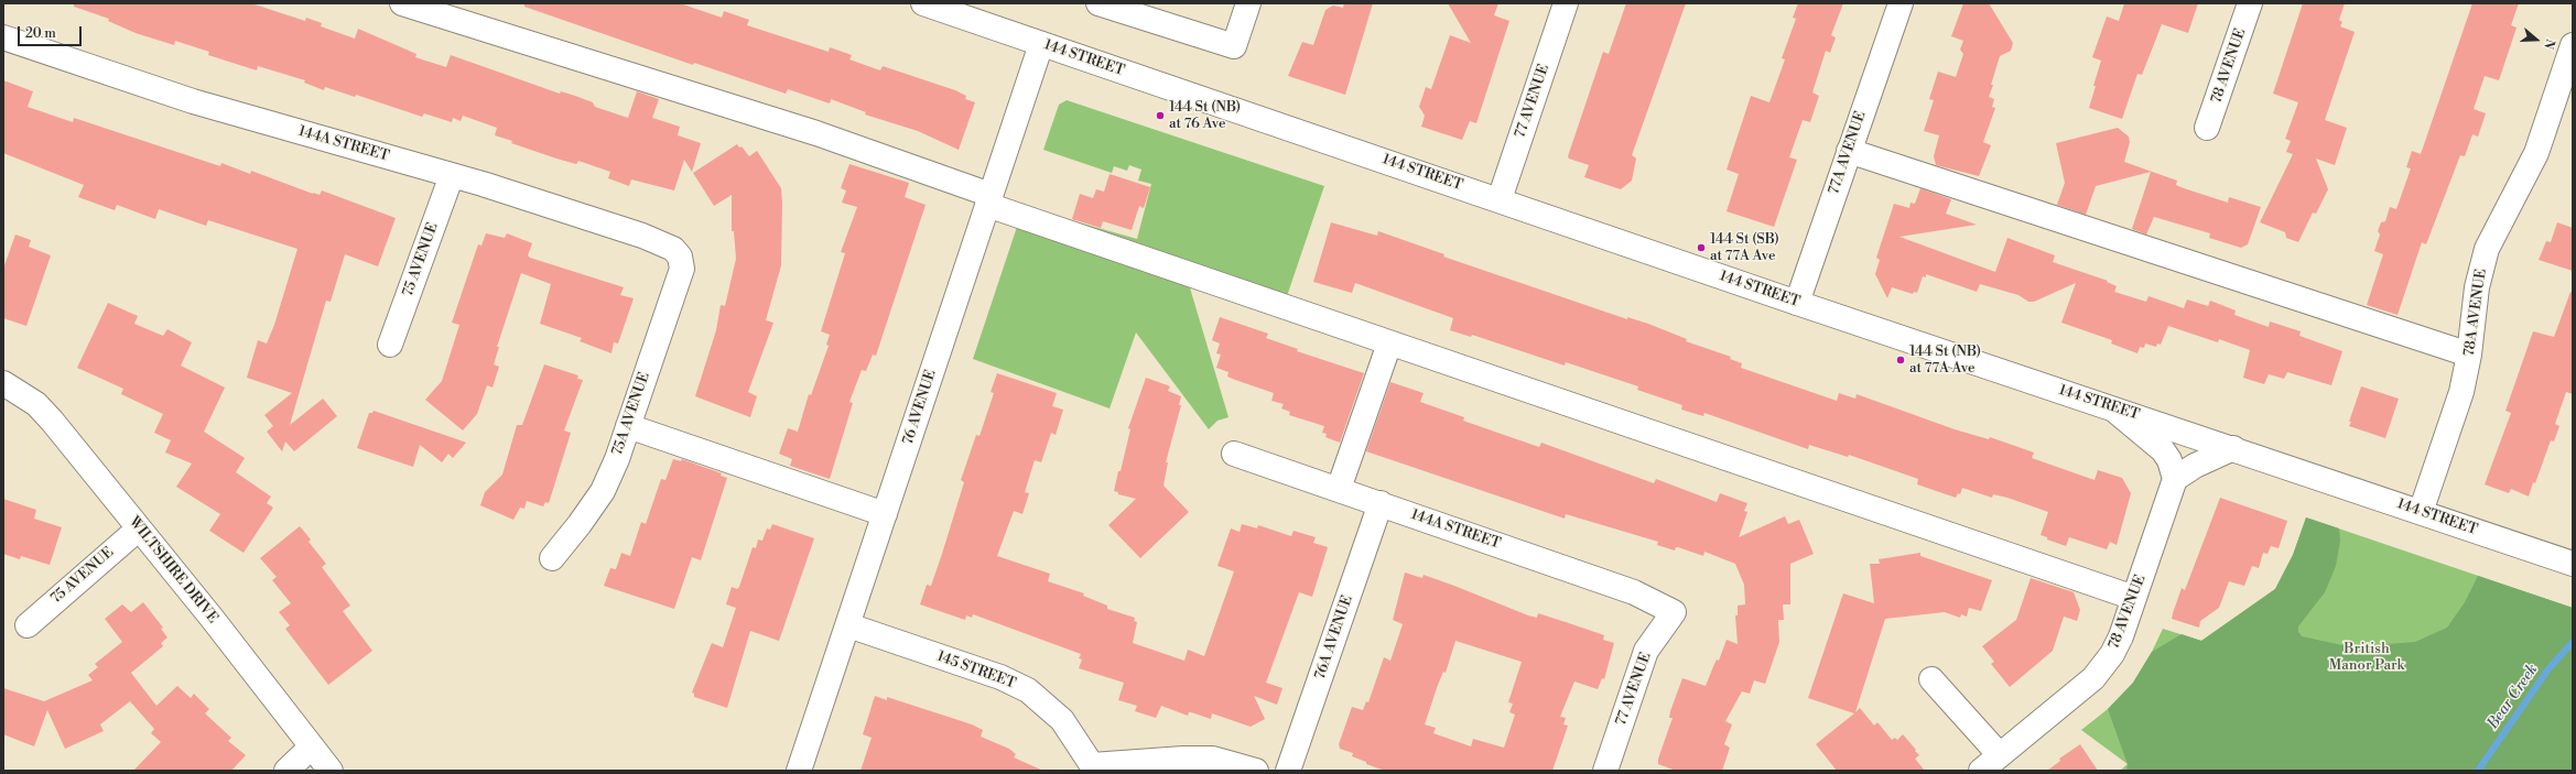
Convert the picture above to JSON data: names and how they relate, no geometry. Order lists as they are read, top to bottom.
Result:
{
  "streets": {
    "street": [
      "144 STREET",
      "78 AVENUE",
      "77 AVENUE",
      "144A STREET",
      "77A AVENUE",
      "75 AVENUE",
      "78A AVENUE",
      "76 AVENUE",
      "75A AVENUE",
      "WILTSHIRE DRIVE",
      "76A AVENUE",
      "145 STREET"
    ]
  },
  "crossings": [
    ["144 STREET", "77 AVENUE"],
    ["144 STREET", "77A AVENUE"],
    ["144 STREET", "78A AVENUE"],
    ["144 STREET", "76 AVENUE"],
    ["77 AVENUE", "144A STREET"],
    ["144A STREET", "75 AVENUE"],
    ["144A STREET", "75A AVENUE"],
    ["144A STREET", "76A AVENUE"],
    ["75 AVENUE", "WILTSHIRE DRIVE"],
    ["76 AVENUE", "145 STREET"]
  ],
  "water": ["Bear Creek"],
  "parks": ["British Manor Park"],
  "places": ["144 St (NB) at 76 Ave", "144 St (SB) at 77A Ave", "144 St (NB) at 77A Ave"],
  "scale_bar": "20 m",
  "north": "right"
}
